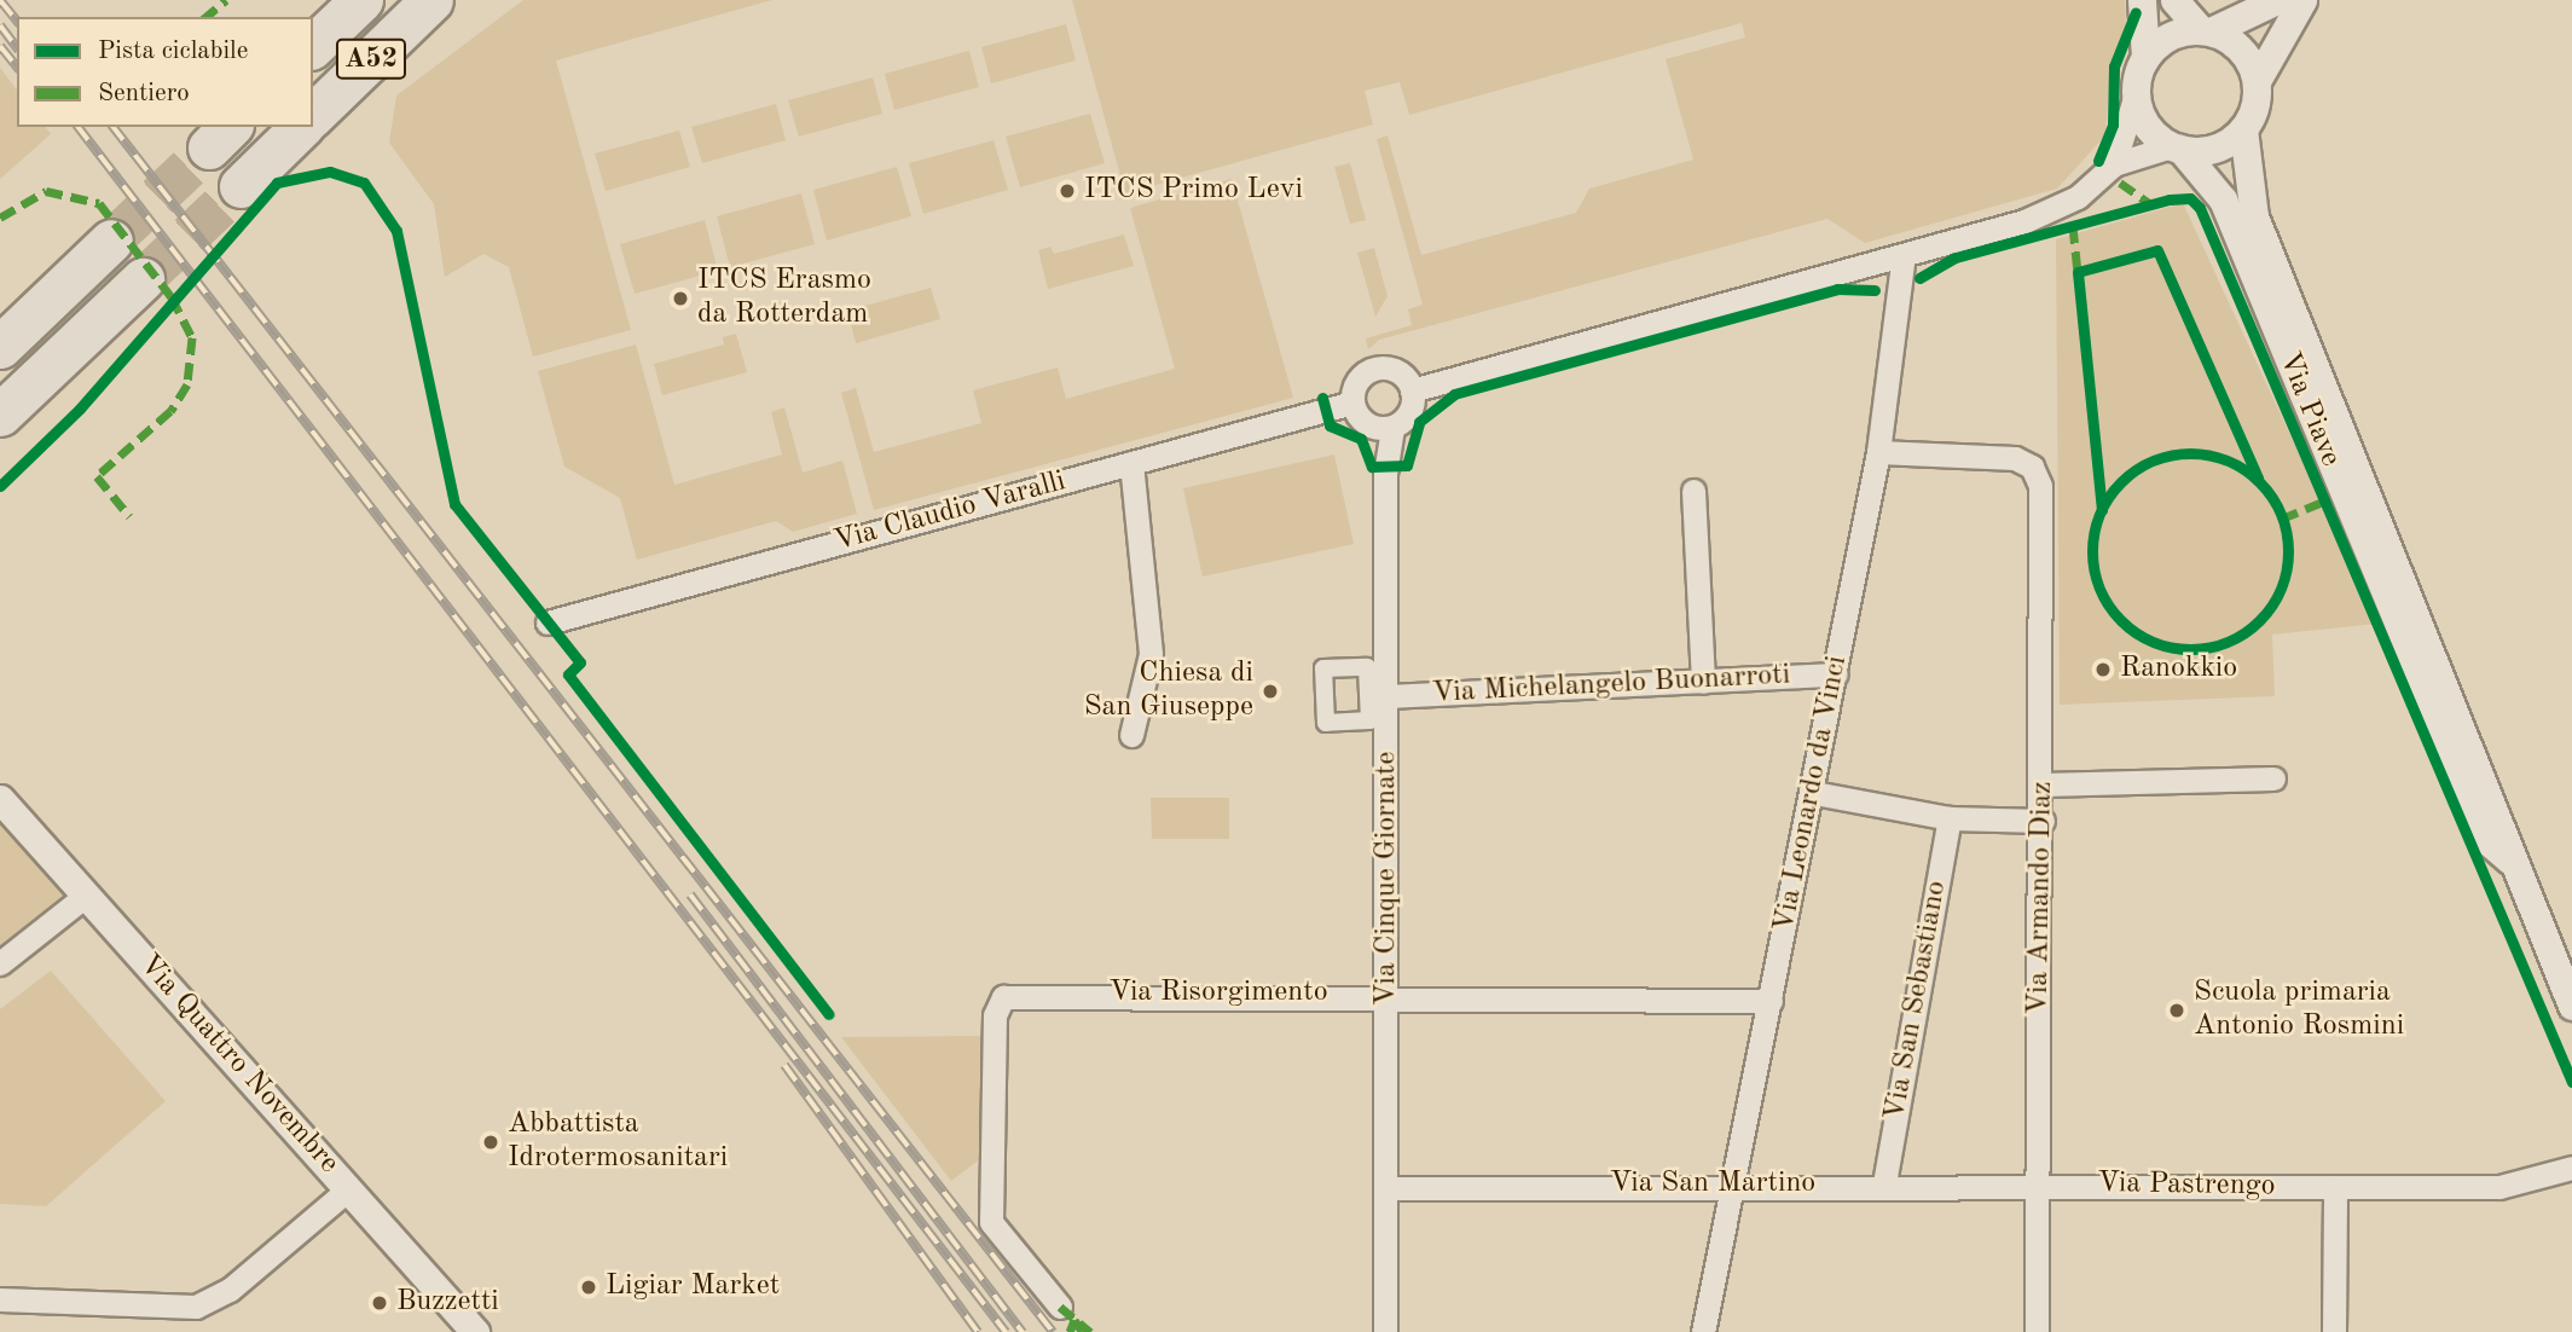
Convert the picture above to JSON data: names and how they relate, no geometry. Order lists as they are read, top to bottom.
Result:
{
  "streets": {
    "highway": ["A52"],
    "street": [
      "Via Piave",
      "Via Claudio Varalli",
      "Via Michelangelo Buonarroti",
      "Via Leonardo da Vinci",
      "Via Cinque Giornate",
      "Via Armando Diaz",
      "Via Risorgimento",
      "Via San Sebastiano",
      "Via Quattro Novembre",
      "Via San Martino",
      "Via Pastrengo"
    ]
  },
  "crossings": [
    ["Via Claudio Varalli", "Via Cinque Giornate"],
    ["Via Michelangelo Buonarroti", "Via Leonardo da Vinci"],
    ["Via Michelangelo Buonarroti", "Via Cinque Giornate"],
    ["Via Leonardo da Vinci", "Via Armando Diaz"],
    ["Via Leonardo da Vinci", "Via Risorgimento"],
    ["Via Leonardo da Vinci", "Via San Martino"],
    ["Via Cinque Giornate", "Via Risorgimento"],
    ["Via Cinque Giornate", "Via San Martino"],
    ["Via Armando Diaz", "Via San Martino"],
    ["Via Armando Diaz", "Via Pastrengo"],
    ["Via San Sebastiano", "Via San Martino"],
    ["Via San Martino", "Via Pastrengo"]
  ],
  "places": [
    "ITCS Primo Levi",
    "ITCS Erasmo da Rotterdam",
    "Ranokkio",
    "Chiesa di San Giuseppe",
    "Scuola primaria Antonio Rosmini",
    "Abbattista Idrotermosanitari",
    "Ligiar Market",
    "Buzzetti"
  ],
  "legend": ["Pista ciclabile", "Sentiero"]
}
